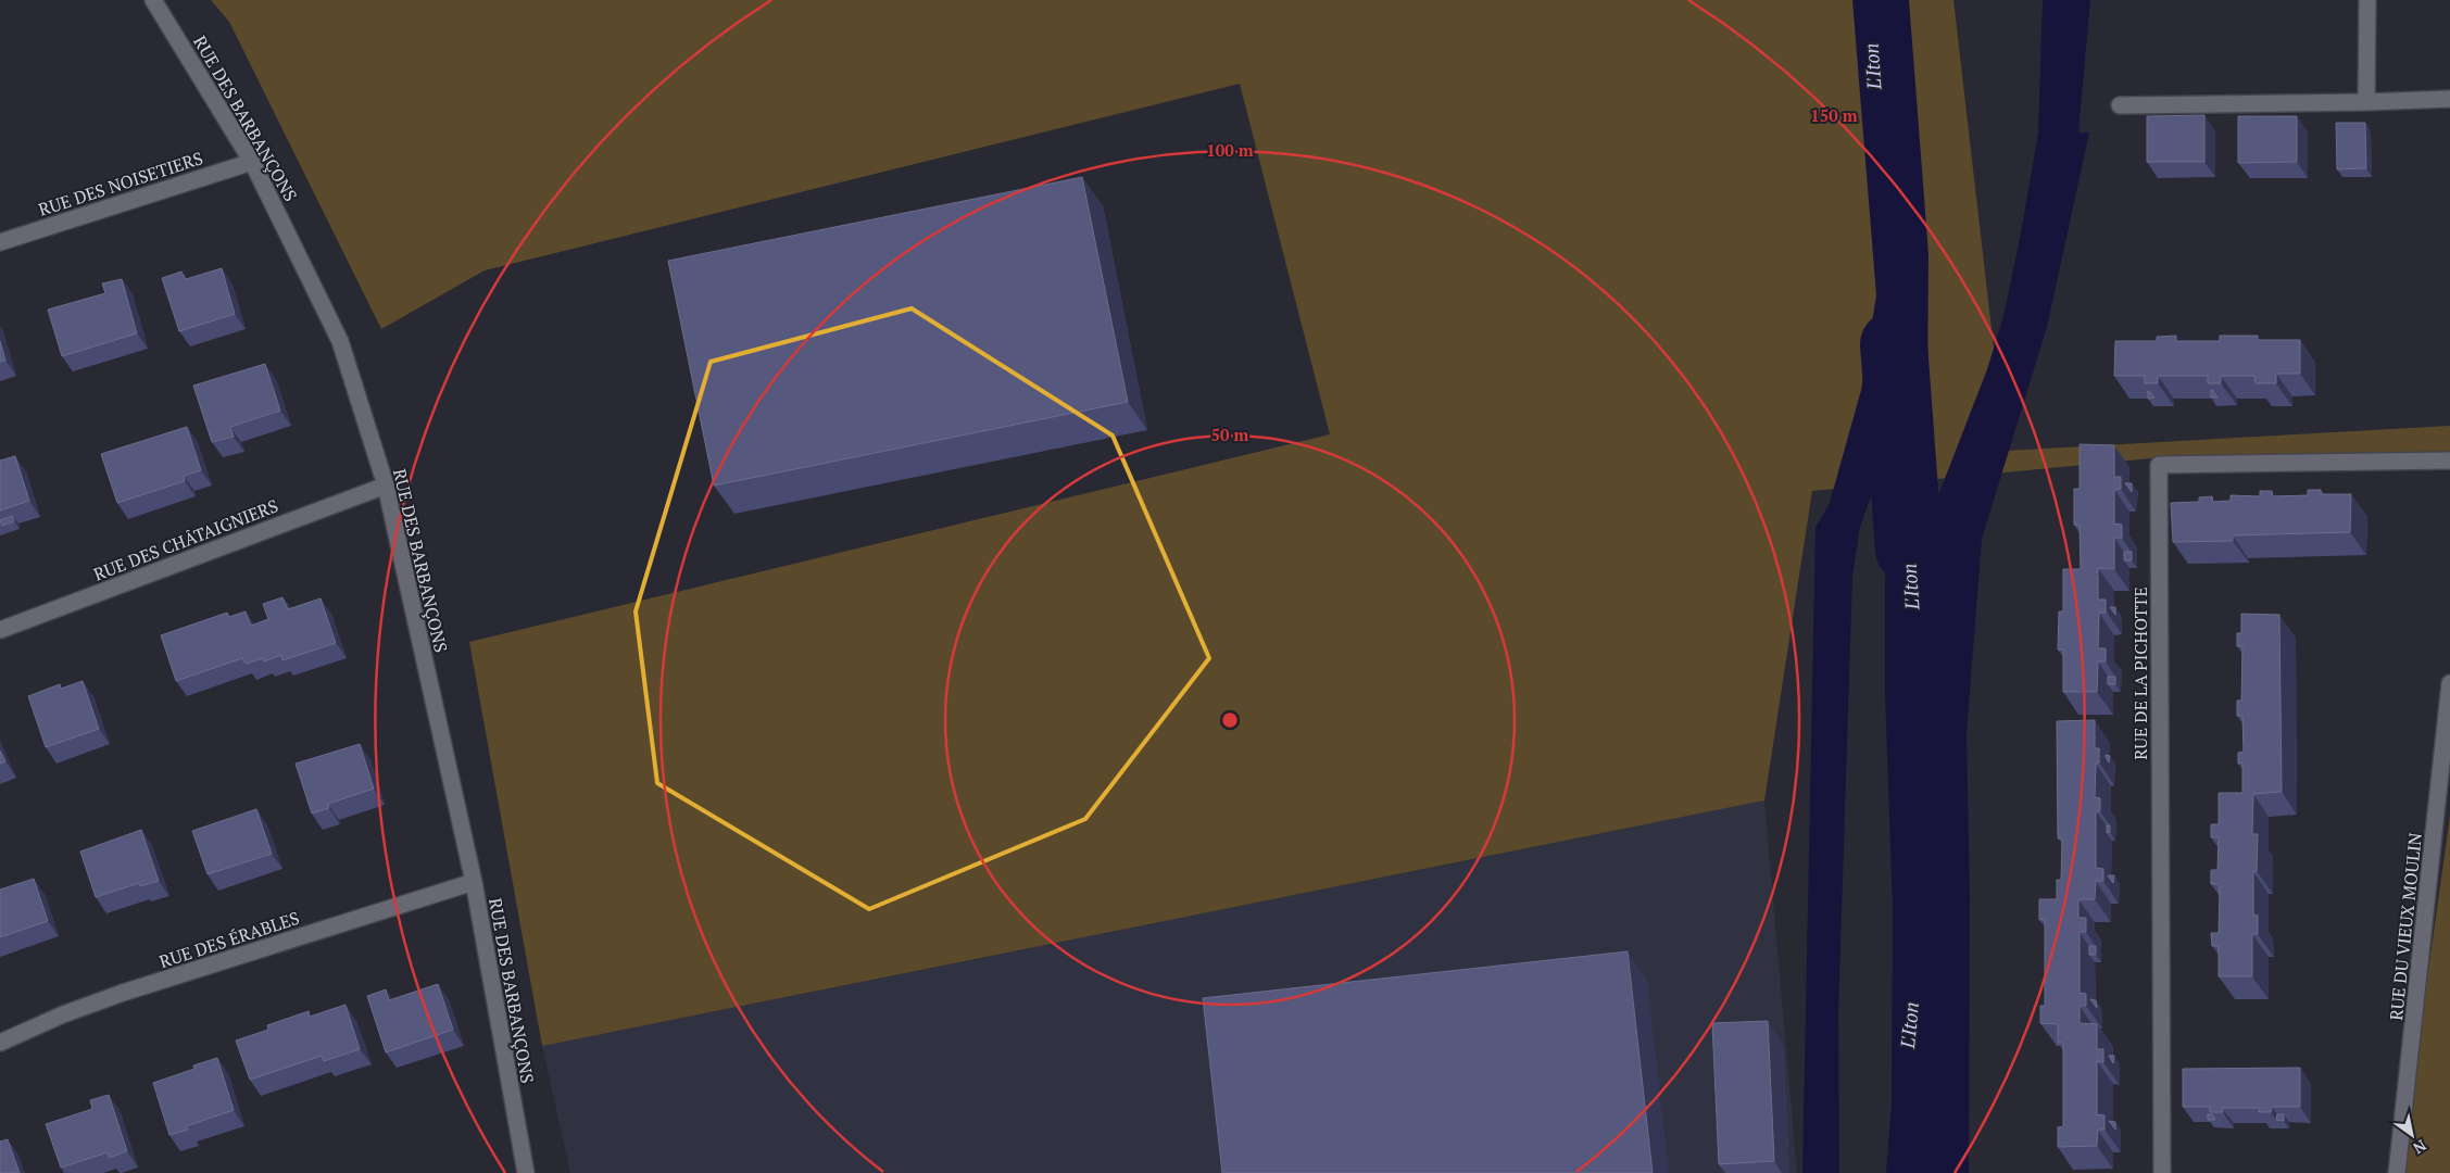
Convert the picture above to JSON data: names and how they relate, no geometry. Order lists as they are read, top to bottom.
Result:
{
  "streets": {
    "street": [
      "RUE DES BARBANÇONS",
      "RUE DES NOISETIERS",
      "RUE DES CHÂTAIGNIERS",
      "RUE DE LA PICHOTTE",
      "RUE DU VIEUX MOULIN",
      "RUE DES ÉRABLES"
    ]
  },
  "crossings": [
    ["RUE DES BARBANÇONS", "RUE DES NOISETIERS"],
    ["RUE DES BARBANÇONS", "RUE DES CHÂTAIGNIERS"],
    ["RUE DES BARBANÇONS", "RUE DES ÉRABLES"]
  ],
  "water": ["L'Iton"],
  "north": "bottom right",
  "rings": ["150 m", "100 m", "50 m"]
}
